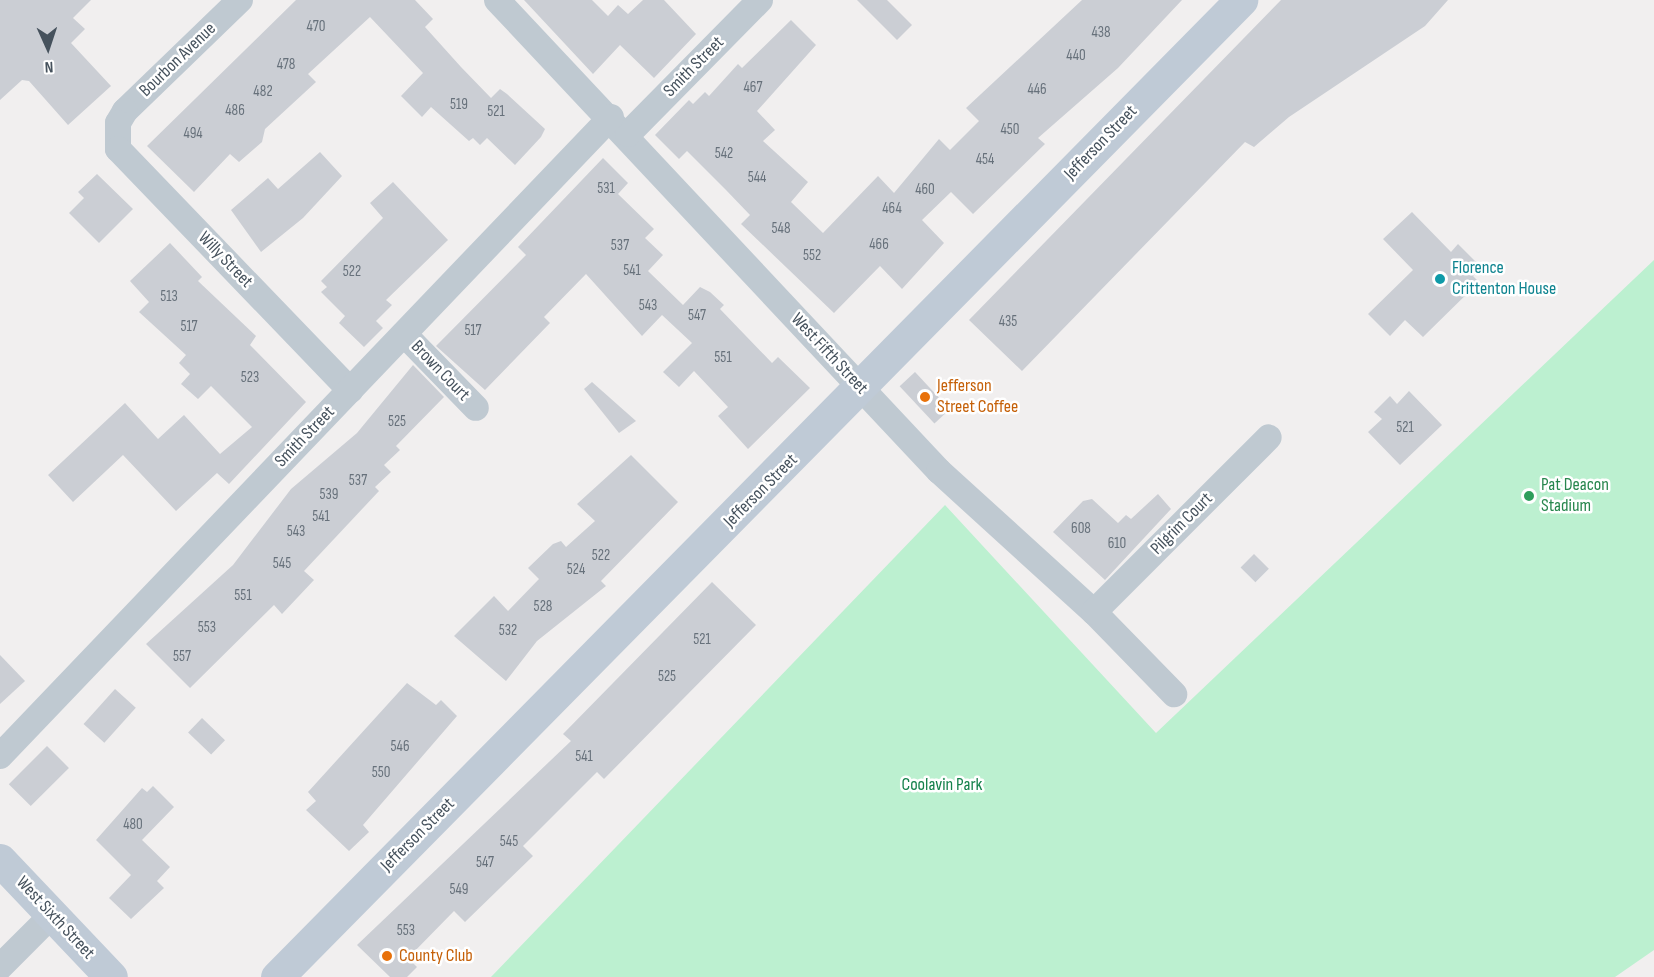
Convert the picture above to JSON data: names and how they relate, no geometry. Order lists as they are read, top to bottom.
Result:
{
  "streets": {
    "street": [
      "Bourbon Avenue",
      "Smith Street",
      "Jefferson Street",
      "Willy Street",
      "West Fifth Street",
      "Brown Court",
      "Pilgrim Court",
      "West Sixth Street"
    ]
  },
  "crossings": [
    ["Bourbon Avenue", "Willy Street"],
    ["Smith Street", "Willy Street"],
    ["Smith Street", "West Fifth Street"],
    ["Smith Street", "Brown Court"],
    ["Jefferson Street", "West Fifth Street"],
    ["West Fifth Street", "Pilgrim Court"]
  ],
  "parks": ["Coolavin Park"],
  "places": [
    "Florence Crittenton House",
    "Jefferson Street Coffee",
    "Pat Deacon Stadium",
    "County Club"
  ],
  "house_numbers": [
    "470",
    "438",
    "440",
    "478",
    "467",
    "446",
    "482",
    "519",
    "486",
    "521",
    "450",
    "494",
    "542",
    "454",
    "544",
    "531",
    "460",
    "464",
    "548",
    "466",
    "537",
    "552",
    "541",
    "522",
    "513",
    "543",
    "547",
    "435",
    "517",
    "517",
    "551",
    "523",
    "525",
    "521",
    "537",
    "539",
    "541",
    "608",
    "543",
    "610",
    "522",
    "545",
    "524",
    "551",
    "528",
    "553",
    "532",
    "521",
    "557",
    "525",
    "546",
    "541",
    "550",
    "480",
    "545",
    "547",
    "549",
    "553"
  ],
  "north": "bottom"
}
